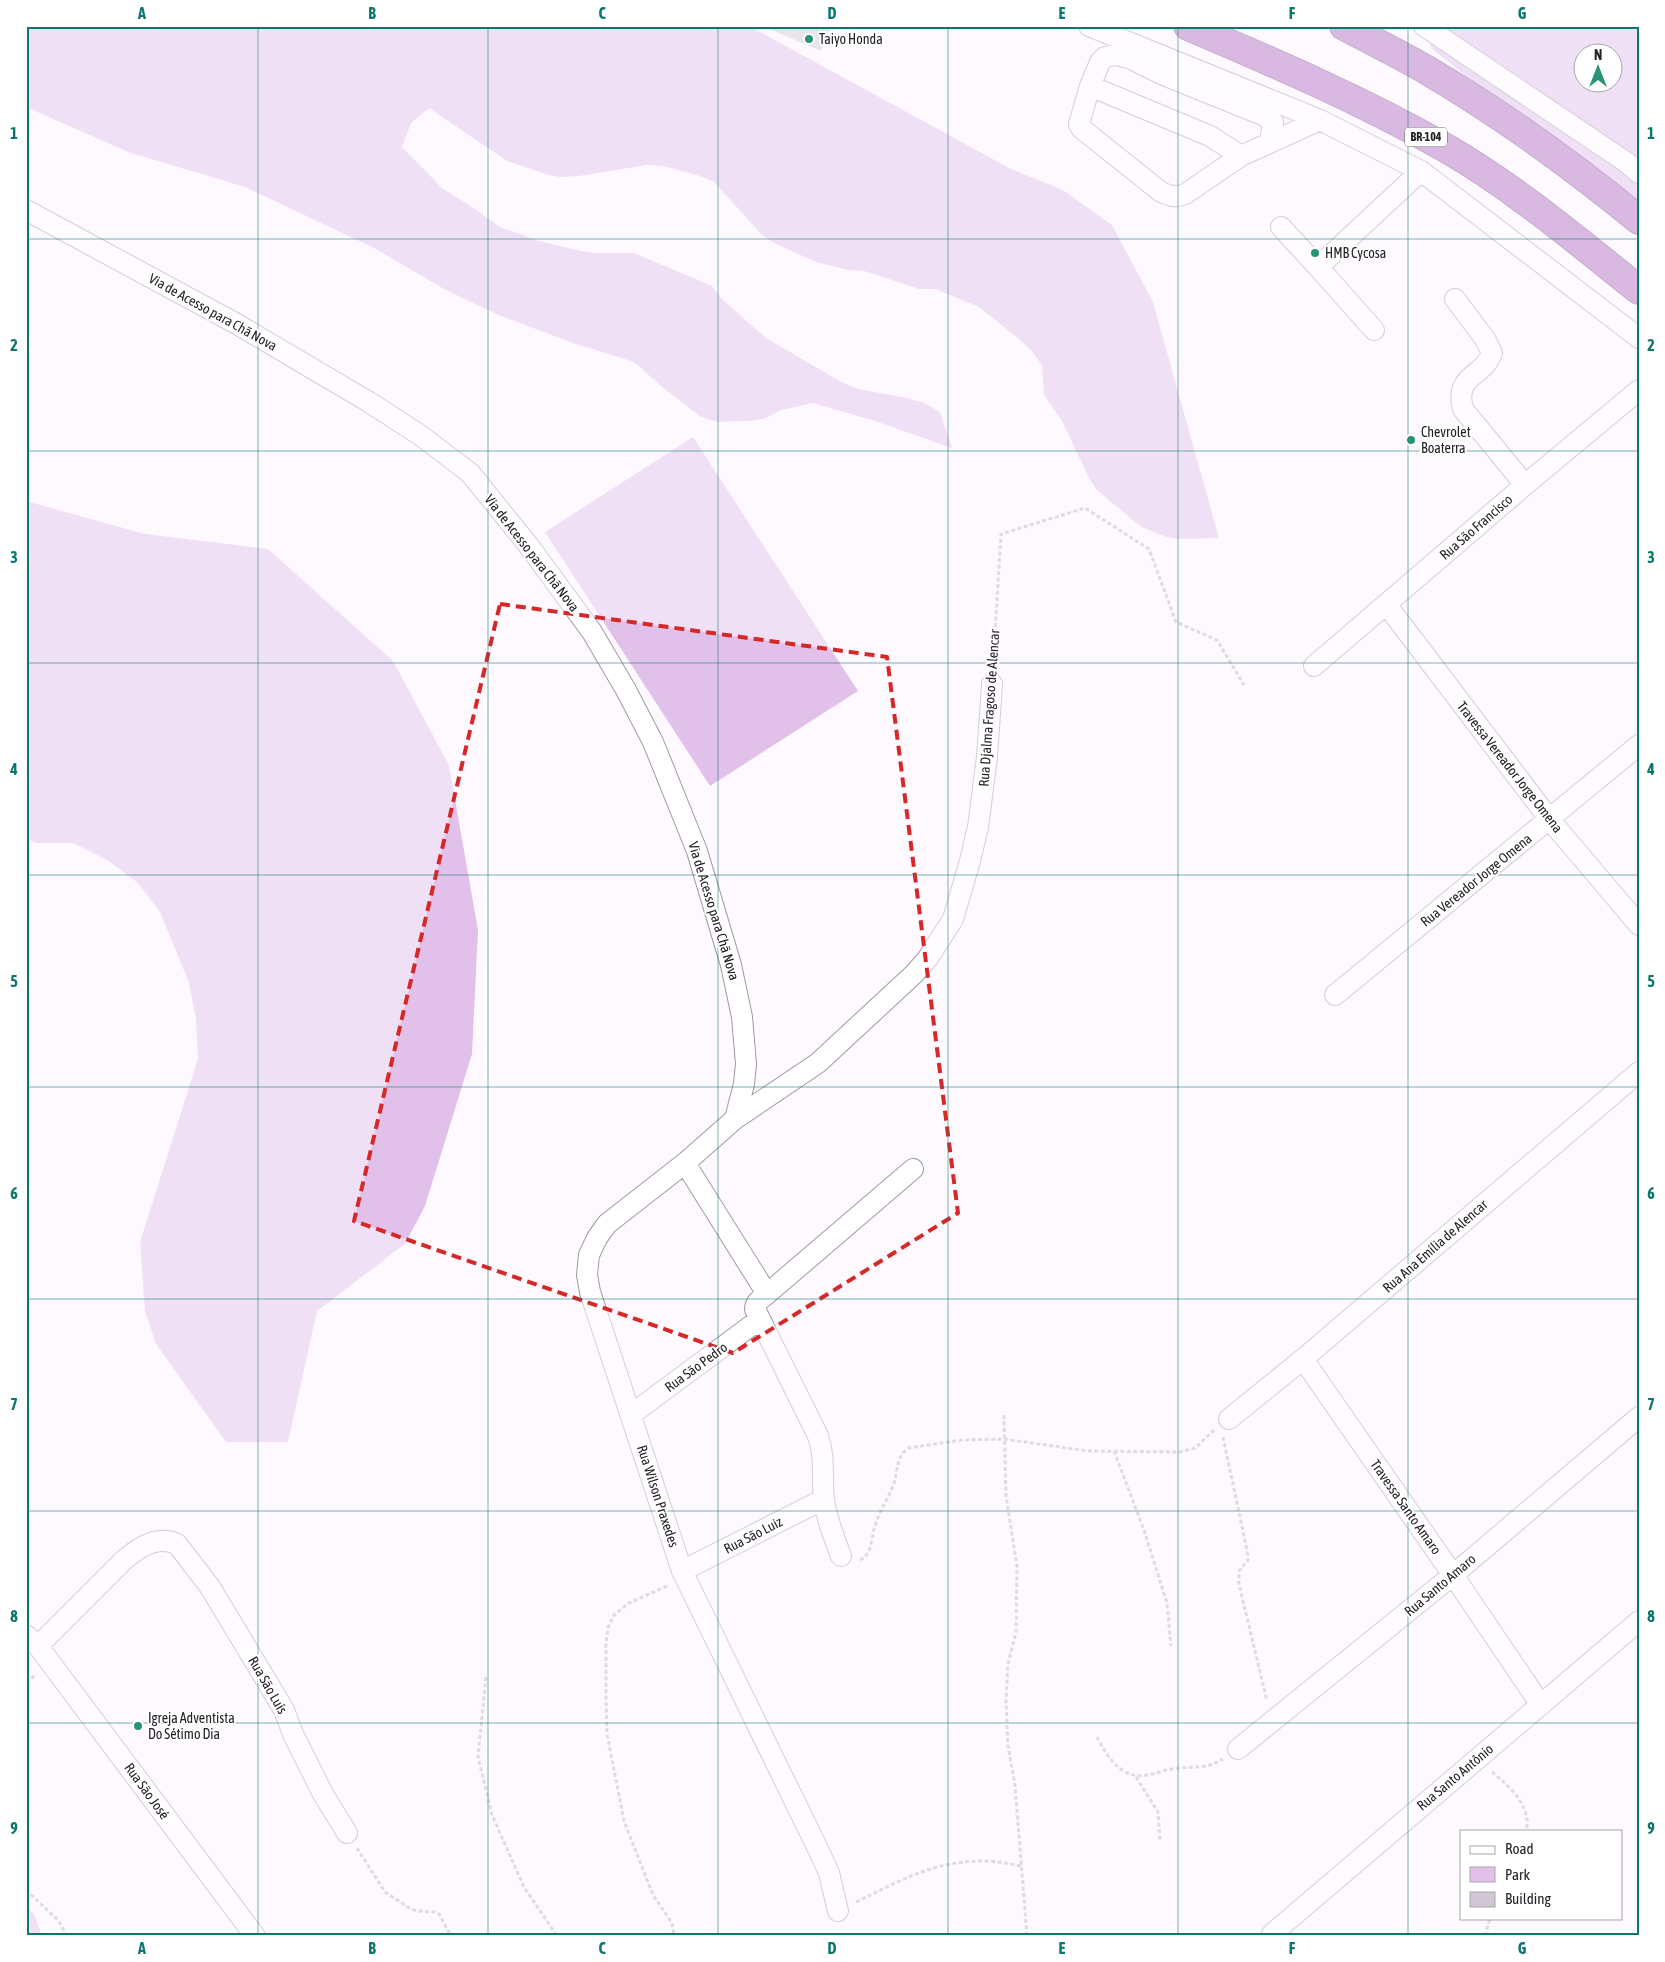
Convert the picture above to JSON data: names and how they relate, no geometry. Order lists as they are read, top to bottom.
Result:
{
  "streets": {
    "highway": ["BR-104"],
    "street": [
      "Via de Acesso para Chã Nova",
      "Rua São Francisco",
      "Rua Djalma Fragoso de Alencar",
      "Travessa Vereador Jorge Omena",
      "Rua Vereador Jorge Omena",
      "Rua Ana Emília de Alencar",
      "Rua São Pedro",
      "Rua Wilson Praxedes",
      "Travessa Santo Amaro",
      "Rua São Luiz",
      "Rua Santo Amaro",
      "Rua São Luís",
      "Rua Santo Antônio",
      "Rua São José"
    ]
  },
  "crossings": [
    ["Via de Acesso para Chã Nova", "Rua Djalma Fragoso de Alencar"],
    ["Via de Acesso para Chã Nova", "Rua Wilson Praxedes"],
    ["Rua São Francisco", "Travessa Vereador Jorge Omena"],
    ["Rua Djalma Fragoso de Alencar", "Rua Wilson Praxedes"],
    ["Travessa Vereador Jorge Omena", "Rua Vereador Jorge Omena"],
    ["Rua Ana Emília de Alencar", "Travessa Santo Amaro"],
    ["Rua São Pedro", "Rua Wilson Praxedes"],
    ["Rua Wilson Praxedes", "Rua São Luiz"],
    ["Travessa Santo Amaro", "Rua Santo Amaro"],
    ["Travessa Santo Amaro", "Rua Santo Antônio"],
    ["Rua São Luís", "Rua São José"]
  ],
  "places": [
    "Taiyo Honda",
    "HMB Cycosa",
    "Chevrolet Boaterra",
    "Igreja Adventista Do Sétimo Dia"
  ],
  "legend": ["Road", "Park", "Building"],
  "north": "top",
  "grid": {
    "columns": [
      "A",
      "B",
      "C",
      "D",
      "E",
      "F",
      "G"
    ],
    "rows": [
      "1",
      "2",
      "3",
      "4",
      "5",
      "6",
      "7",
      "8",
      "9"
    ]
  }
}
